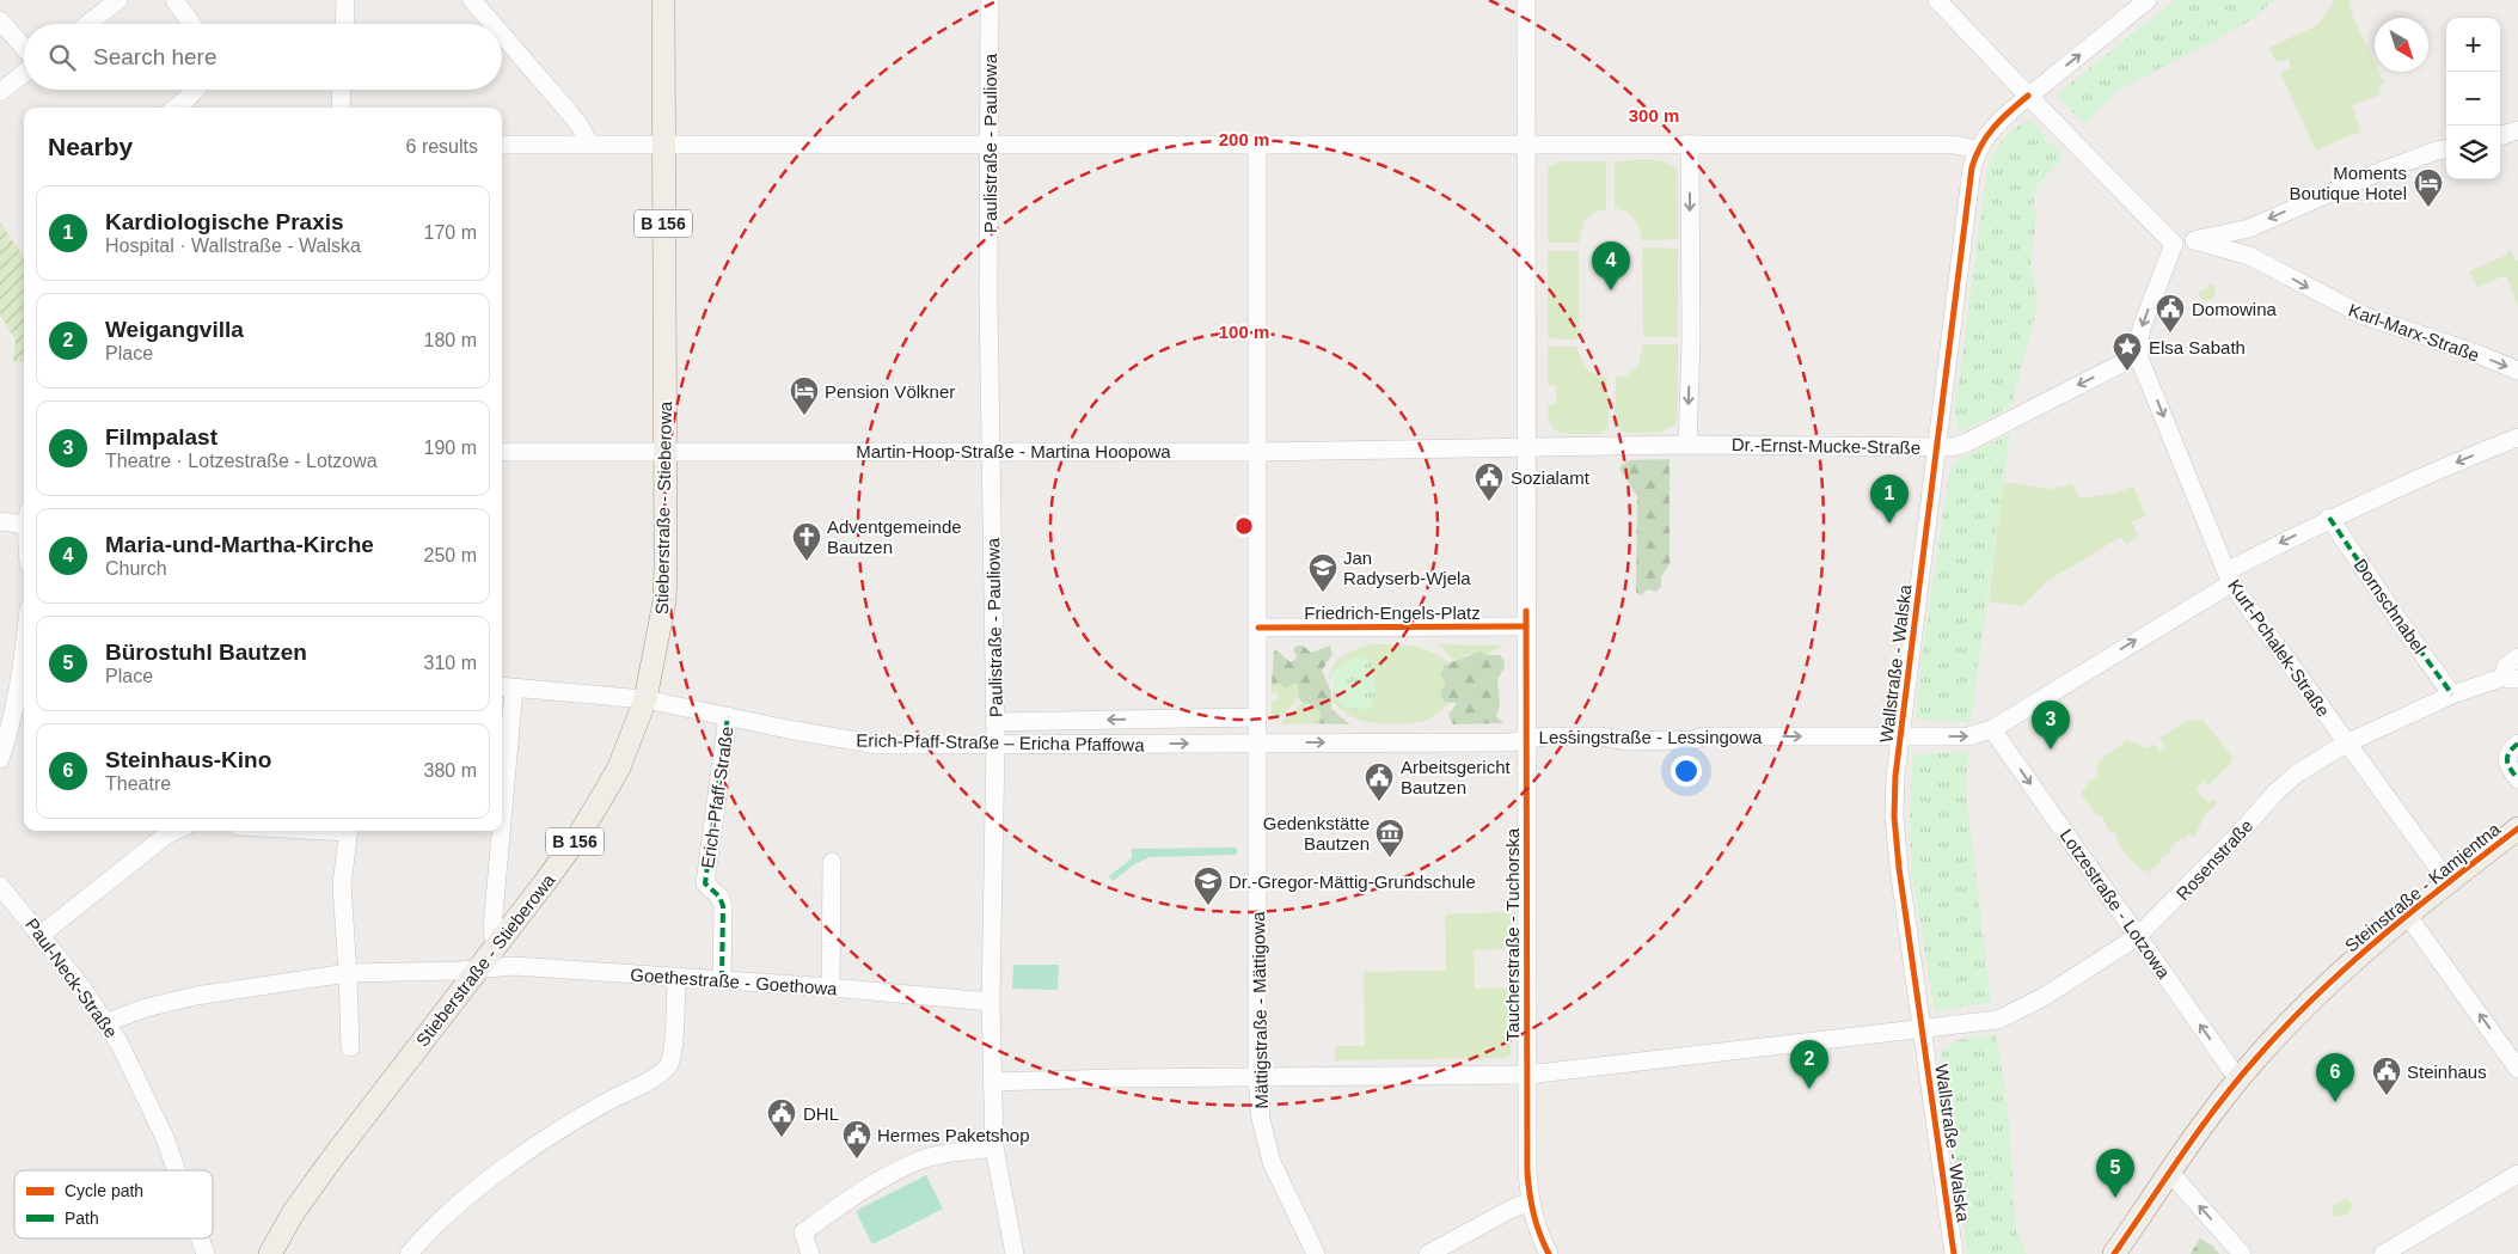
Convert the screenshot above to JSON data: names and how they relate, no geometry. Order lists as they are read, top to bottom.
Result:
{
  "streets": {
    "main road": ["B 156", "Stieberstraße - Stieberowa", "Steinstraße - Kamjentna"],
    "street": [
      "Paulistraße - Pauliowa",
      "Karl-Marx-Straße",
      "Dr.-Ernst-Mucke-Straße",
      "Martin-Hoop-Straße - Martina Hoopowa",
      "Dornschnabel",
      "Friedrich-Engels-Platz",
      "Kurt-Pchalek-Straße",
      "Wallstraße - Walska",
      "Lessingstraße - Lessingowa",
      "Erich-Pfaff-Straße – Ericha Pfaffowa",
      "Erich-Pfaff-Straße",
      "Rosenstraße",
      "Lotzestraße - Lotzowa",
      "Taucherstraße - Tuchorska",
      "Paul-Neck-Straße",
      "Goethestraße - Goethowa",
      "Mättigstraße - Mättigowa"
    ]
  },
  "crossings": [
    ["Paulistraße - Pauliowa", "Martin-Hoop-Straße - Martina Hoopowa"],
    ["Paulistraße - Pauliowa", "Erich-Pfaff-Straße – Ericha Pfaffowa"],
    ["Paulistraße - Pauliowa", "Rosenstraße"],
    ["Paulistraße - Pauliowa", "Goethestraße - Goethowa"],
    ["Dr.-Ernst-Mucke-Straße", "Martin-Hoop-Straße - Martina Hoopowa"],
    ["Dr.-Ernst-Mucke-Straße", "Kurt-Pchalek-Straße"],
    ["Dr.-Ernst-Mucke-Straße", "Wallstraße - Walska"],
    ["Dr.-Ernst-Mucke-Straße", "Taucherstraße - Tuchorska"],
    ["Martin-Hoop-Straße - Martina Hoopowa", "Stieberstraße - Stieberowa"],
    ["Martin-Hoop-Straße - Martina Hoopowa", "Taucherstraße - Tuchorska"],
    ["Martin-Hoop-Straße - Martina Hoopowa", "Mättigstraße - Mättigowa"],
    ["Stieberstraße - Stieberowa", "Erich-Pfaff-Straße – Ericha Pfaffowa"],
    ["Stieberstraße - Stieberowa", "Goethestraße - Goethowa"],
    ["Dornschnabel", "Lessingstraße - Lessingowa"],
    ["Dornschnabel", "Rosenstraße"],
    ["Friedrich-Engels-Platz", "Taucherstraße - Tuchorska"],
    ["Friedrich-Engels-Platz", "Mättigstraße - Mättigowa"],
    ["Kurt-Pchalek-Straße", "Lessingstraße - Lessingowa"],
    ["Kurt-Pchalek-Straße", "Rosenstraße"],
    ["Kurt-Pchalek-Straße", "Steinstraße - Kamjentna"],
    ["Wallstraße - Walska", "Lessingstraße - Lessingowa"],
    ["Wallstraße - Walska", "Rosenstraße"],
    ["Lessingstraße - Lessingowa", "Erich-Pfaff-Straße – Ericha Pfaffowa"],
    ["Lessingstraße - Lessingowa", "Lotzestraße - Lotzowa"],
    ["Lessingstraße - Lessingowa", "Taucherstraße - Tuchorska"],
    ["Lessingstraße - Lessingowa", "Mättigstraße - Mättigowa"],
    ["Erich-Pfaff-Straße – Ericha Pfaffowa", "Erich-Pfaff-Straße"],
    ["Erich-Pfaff-Straße – Ericha Pfaffowa", "Mättigstraße - Mättigowa"],
    ["Erich-Pfaff-Straße", "Goethestraße - Goethowa"],
    ["Rosenstraße", "Lotzestraße - Lotzowa"],
    ["Rosenstraße", "Taucherstraße - Tuchorska"],
    ["Rosenstraße", "Mättigstraße - Mättigowa"],
    ["Steinstraße - Kamjentna", "Lotzestraße - Lotzowa"],
    ["Paul-Neck-Straße", "Goethestraße - Goethowa"]
  ],
  "one_way": ["Karl-Marx-Straße", "Kurt-Pchalek-Straße"],
  "places": {
    "hotel": ["Moments Boutique Hotel", "Pension Völkner"],
    "public building": [
      "Domowina",
      "Sozialamt",
      "Arbeitsgericht Bautzen",
      "Steinhaus",
      "DHL",
      "Hermes Paketshop"
    ],
    "place": ["Elsa Sabath"],
    "church": ["Adventgemeinde Bautzen"],
    "school or university": ["Jan Radyserb-Wjela", "Dr.-Gregor-Mättig-Grundschule"],
    "museum": ["Gedenkstätte Bautzen"]
  },
  "legend": ["Cycle path", "Path"],
  "north": "bottom right",
  "page": {
    "map_buttons": ["+", "−"],
    "search": "Search here",
    "heading": ["Nearby", "6 results"],
    "list": [
      {
        "mark": "1",
        "name": "Kardiologische Praxis",
        "note": "Hospital · Wallstraße - Walska",
        "value": "170 m"
      },
      {
        "mark": "2",
        "name": "Weigangvilla",
        "note": "Place",
        "value": "180 m"
      },
      {
        "mark": "3",
        "name": "Filmpalast",
        "note": "Theatre · Lotzestraße - Lotzowa",
        "value": "190 m"
      },
      {
        "mark": "4",
        "name": "Maria-und-Martha-Kirche",
        "note": "Church",
        "value": "250 m"
      },
      {
        "mark": "5",
        "name": "Bürostuhl Bautzen",
        "note": "Place",
        "value": "310 m"
      },
      {
        "mark": "6",
        "name": "Steinhaus-Kino",
        "note": "Theatre",
        "value": "380 m"
      }
    ],
    "pins": [
      "4",
      "1",
      "3",
      "2",
      "6",
      "5"
    ]
  },
  "rings": ["300 m", "200 m", "100 m"]
}
